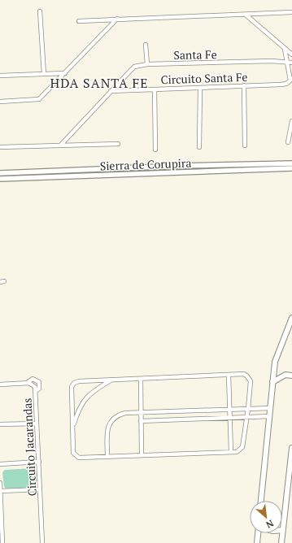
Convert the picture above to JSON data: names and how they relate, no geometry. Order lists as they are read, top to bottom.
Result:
{
  "streets": {
    "street": [
      "Santa Fe",
      "Circuito Santa Fe",
      "Sierra de Corupira",
      "Circuito Jacarandas"
    ]
  },
  "crossings": [
    ["Santa Fe", "Circuito Santa Fe"]
  ],
  "districts": ["HDA SANTA FE"],
  "north": "bottom right"
}
